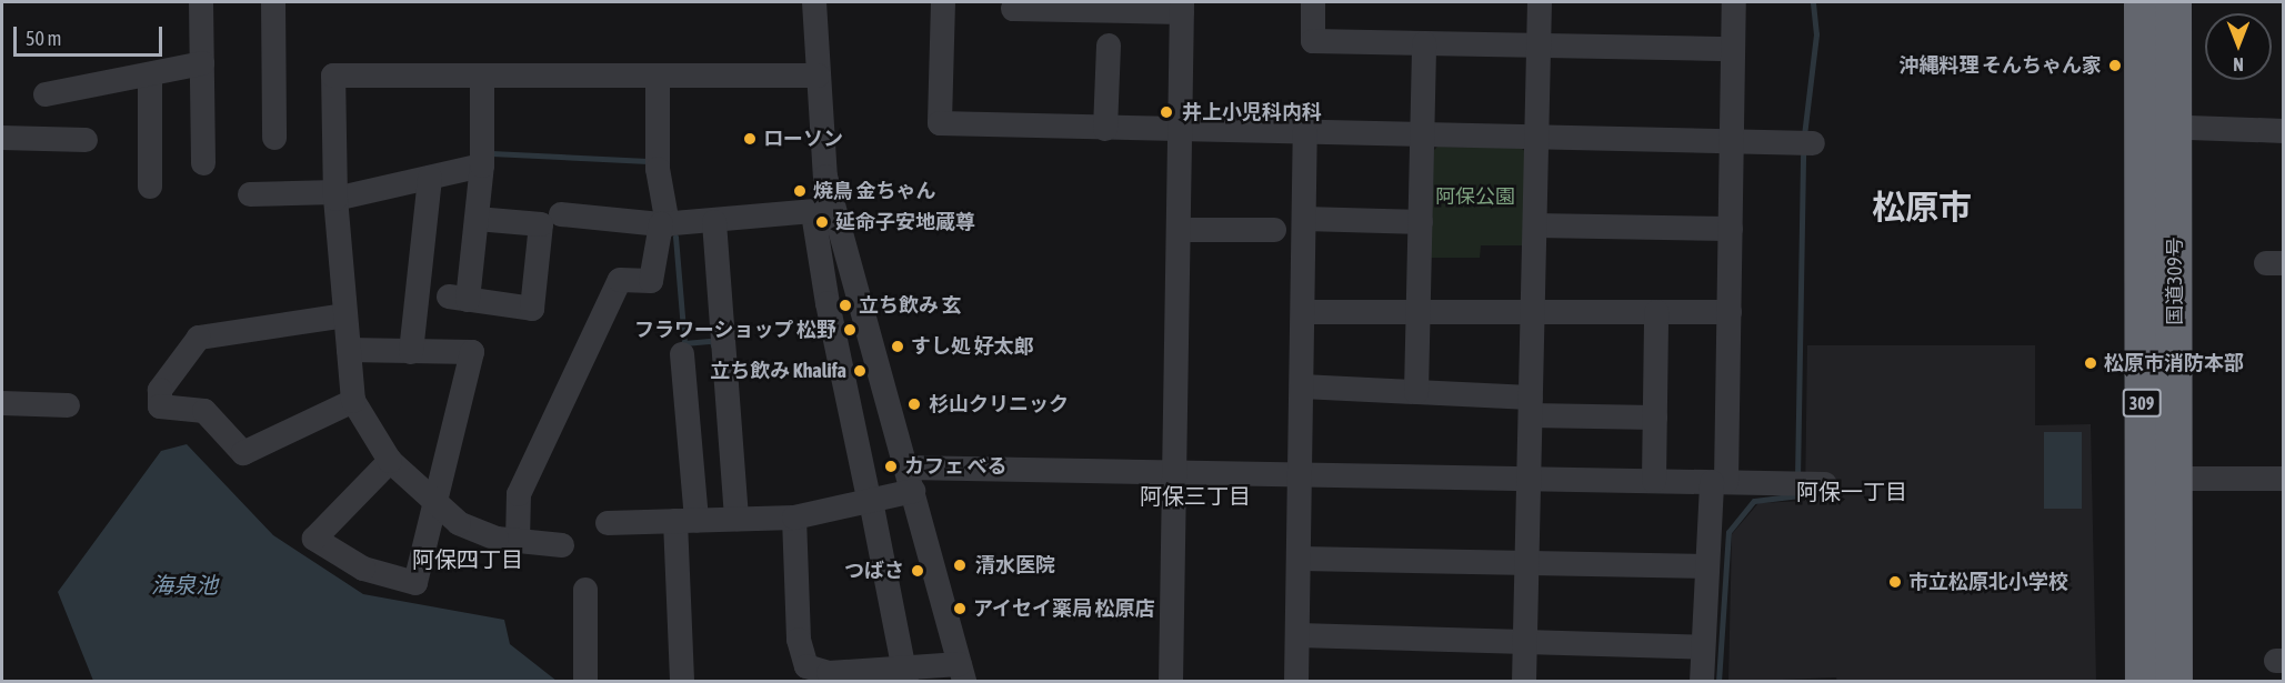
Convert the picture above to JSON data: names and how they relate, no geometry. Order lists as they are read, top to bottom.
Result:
{
  "streets": {
    "highway": ["国道309号", "309"]
  },
  "districts": [
    "松原市",
    "阿保一丁目",
    "阿保三丁目",
    "阿保四丁目"
  ],
  "water": ["海泉池"],
  "parks": ["阿保公園"],
  "places": [
    "沖縄料理 そんちゃん家",
    "井上小児科内科",
    "ローソン",
    "焼鳥 金ちゃん",
    "延命子安地蔵尊",
    "立ち飲み 玄",
    "フラワーショップ 松野",
    "すし処 好太郎",
    "松原市消防本部",
    "立ち飲み Khalifa",
    "杉山クリニック",
    "カフェ べる",
    "清水医院",
    "つばさ",
    "市立松原北小学校",
    "アイセイ薬局 松原店"
  ],
  "scale_bar": "50 m",
  "north": "bottom"
}
